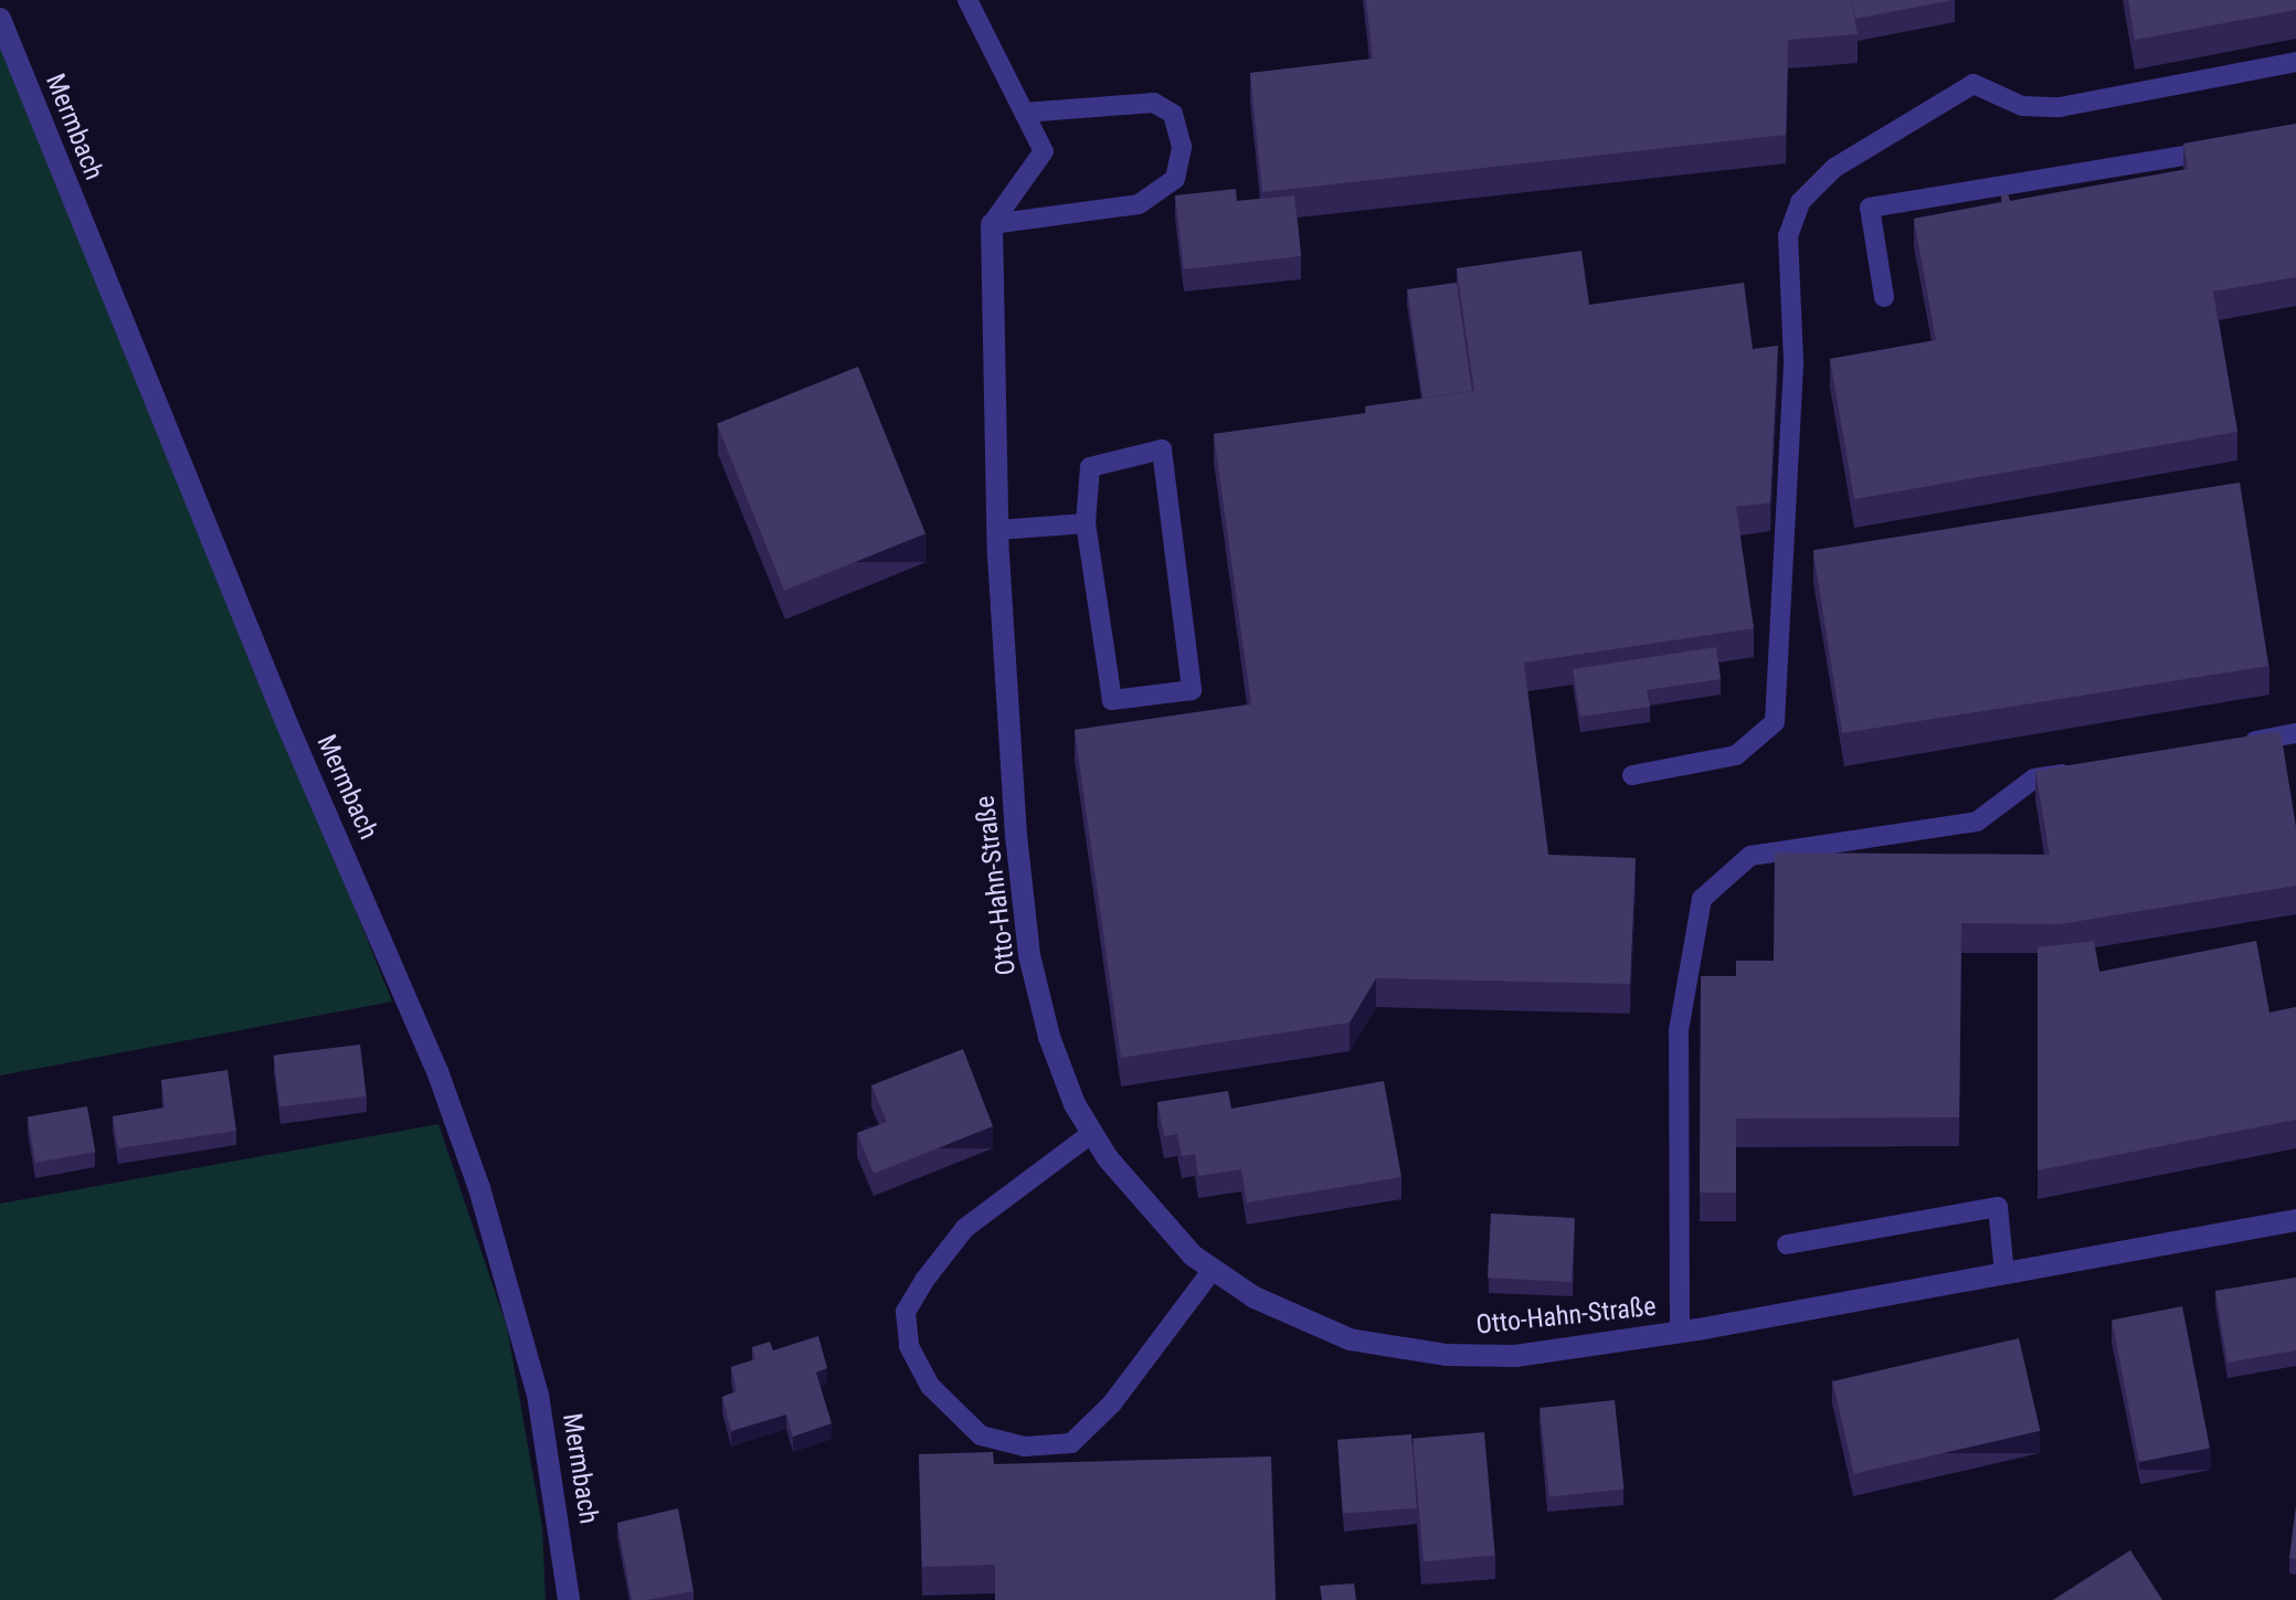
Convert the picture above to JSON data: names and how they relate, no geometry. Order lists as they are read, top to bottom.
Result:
{
  "streets": {
    "street": ["Mermbach", "Otto-Hahn-Straße"]
  }
}
